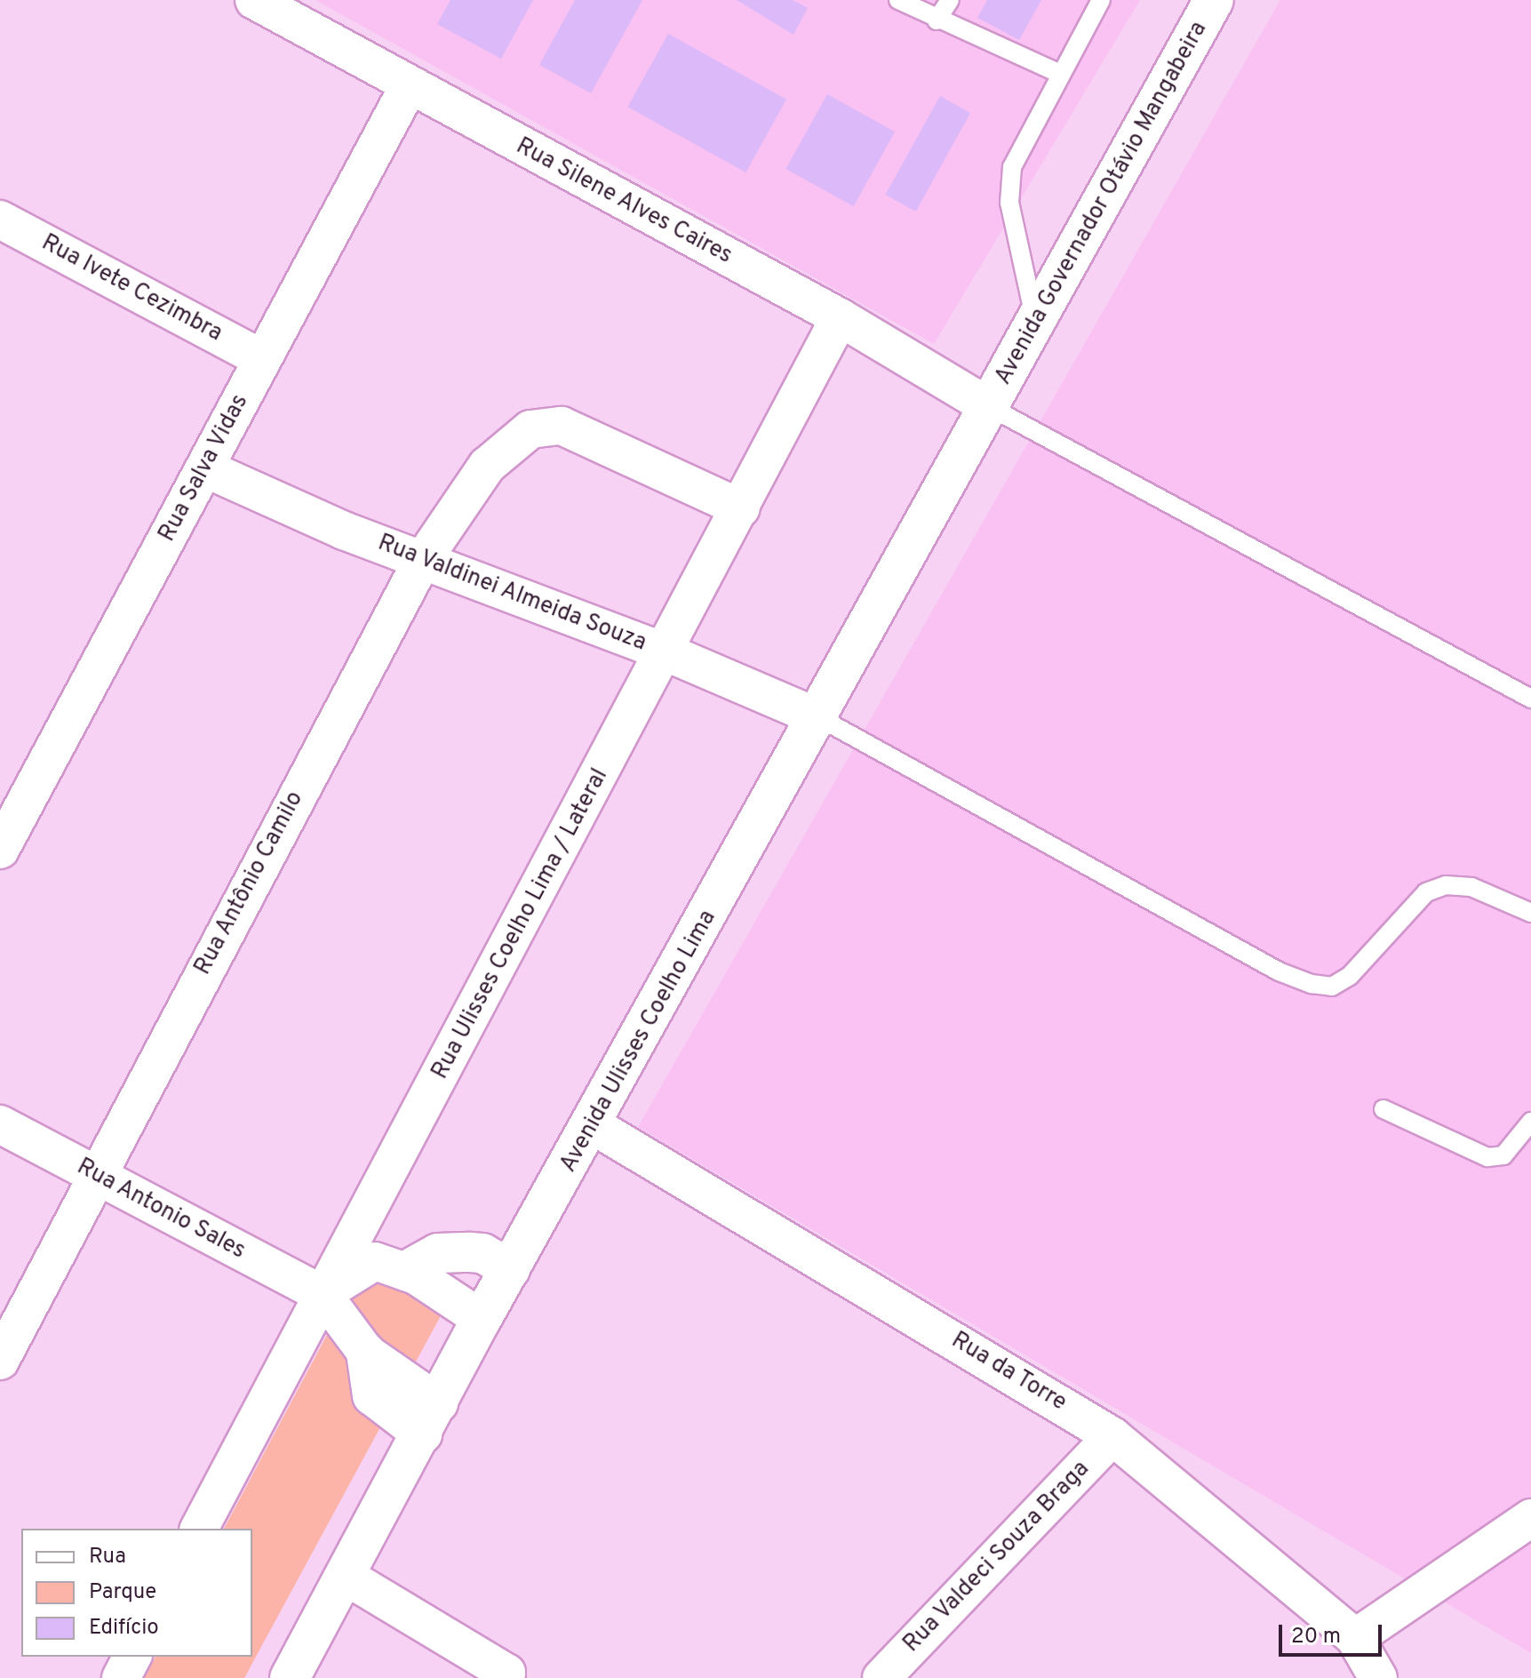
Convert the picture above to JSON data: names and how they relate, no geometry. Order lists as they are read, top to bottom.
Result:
{
  "streets": {
    "main road": ["Avenida Governador Otávio Mangabeira", "Avenida Ulisses Coelho Lima"],
    "street": [
      "Rua Silene Alves Caires",
      "Rua Ivete Cezimbra",
      "Rua Salva Vidas",
      "Rua Valdinei Almeida Souza",
      "Rua Antônio Camilo",
      "Rua Ulisses Coelho Lima / Lateral",
      "Rua Antonio Sales",
      "Rua da Torre",
      "Rua Valdeci Souza Braga"
    ]
  },
  "crossings": [
    ["Rua Silene Alves Caires", "Avenida Governador Otávio Mangabeira"],
    ["Rua Silene Alves Caires", "Rua Salva Vidas"],
    ["Rua Silene Alves Caires", "Rua Ulisses Coelho Lima / Lateral"],
    ["Rua Silene Alves Caires", "Avenida Ulisses Coelho Lima"],
    ["Avenida Governador Otávio Mangabeira", "Avenida Ulisses Coelho Lima"],
    ["Rua Ivete Cezimbra", "Rua Salva Vidas"],
    ["Rua Salva Vidas", "Rua Valdinei Almeida Souza"],
    ["Rua Valdinei Almeida Souza", "Rua Antônio Camilo"],
    ["Rua Valdinei Almeida Souza", "Rua Ulisses Coelho Lima / Lateral"],
    ["Rua Valdinei Almeida Souza", "Avenida Ulisses Coelho Lima"],
    ["Rua Antônio Camilo", "Rua Ulisses Coelho Lima / Lateral"],
    ["Rua Antônio Camilo", "Rua Antonio Sales"],
    ["Rua Ulisses Coelho Lima / Lateral", "Rua Antonio Sales"],
    ["Avenida Ulisses Coelho Lima", "Rua da Torre"],
    ["Rua da Torre", "Rua Valdeci Souza Braga"]
  ],
  "legend": ["Rua", "Parque", "Edifício"],
  "scale_bar": "20 m"
}
